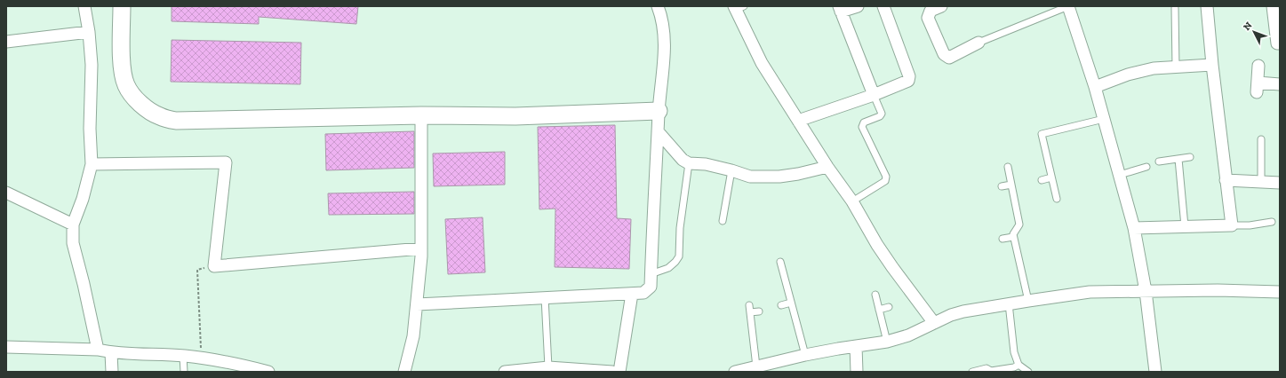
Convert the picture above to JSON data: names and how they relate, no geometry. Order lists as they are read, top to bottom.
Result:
{
  "north": "top left"
}
